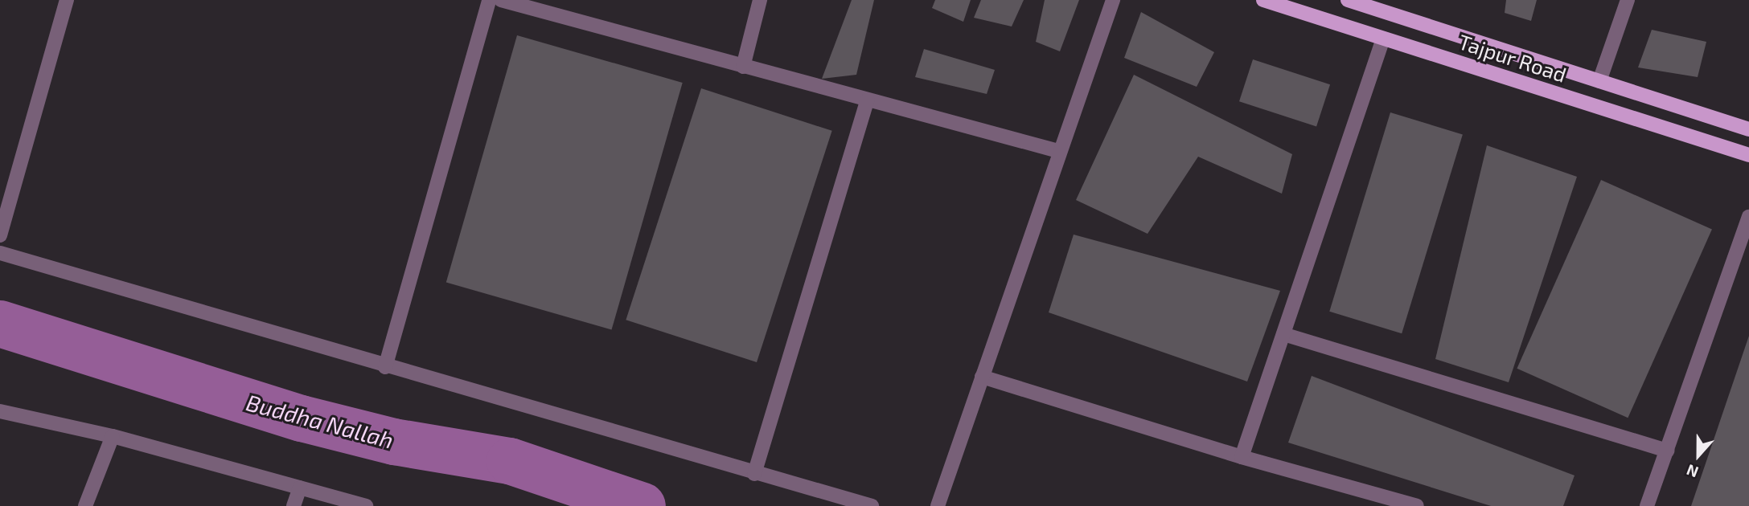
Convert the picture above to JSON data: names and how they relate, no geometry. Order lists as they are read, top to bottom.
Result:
{
  "streets": {
    "main road": ["Tajpur Road"]
  },
  "water": ["Buddha Nallah"],
  "north": "bottom"
}
